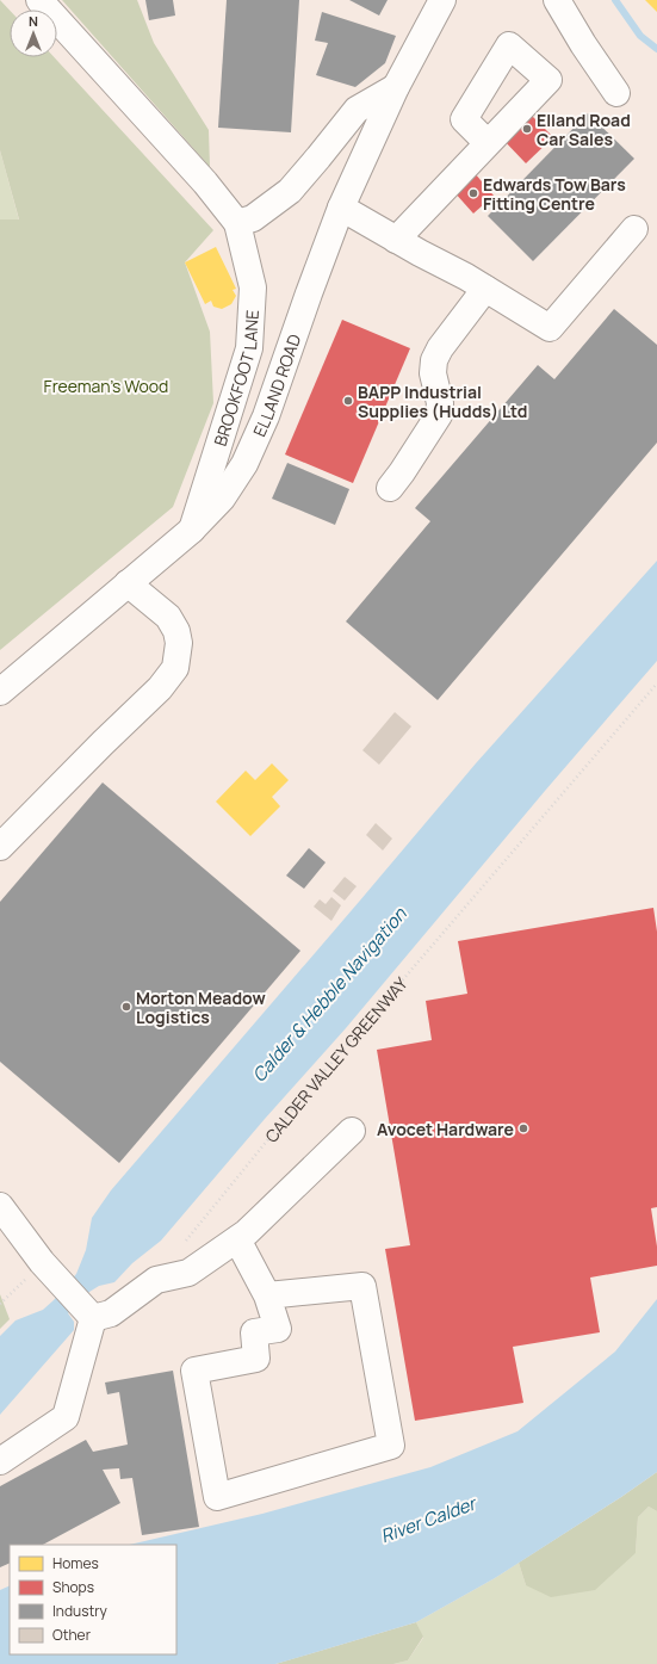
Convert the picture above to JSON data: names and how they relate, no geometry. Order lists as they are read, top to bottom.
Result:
{
  "streets": {
    "main road": ["BROOKFOOT LANE", "ELLAND ROAD"],
    "path": ["CALDER VALLEY GREENWAY"]
  },
  "crossings": [
    ["BROOKFOOT LANE", "ELLAND ROAD"]
  ],
  "water": ["Calder & Hebble Navigation", "River Calder"],
  "parks": ["Freeman's Wood"],
  "places": [
    "Elland Road Car Sales",
    "Edwards Tow Bars Fitting Centre",
    "BAPP Industrial Supplies (Hudds) Ltd",
    "Morton Meadow Logistics",
    "Avocet Hardware"
  ],
  "legend": [
    "Homes",
    "Shops",
    "Industry",
    "Other"
  ],
  "north": "top"
}
